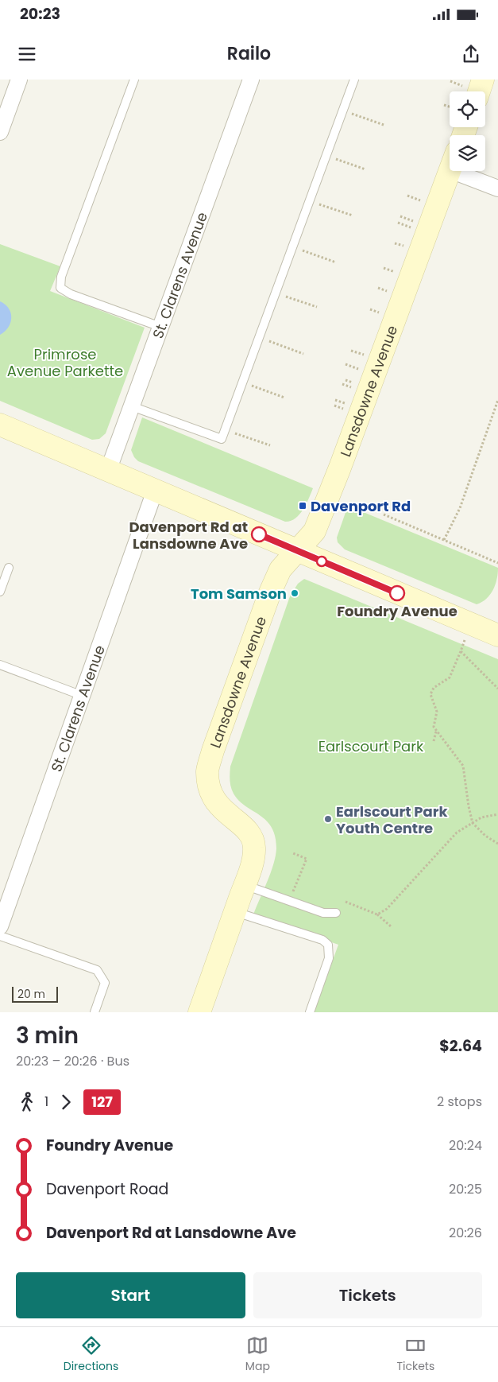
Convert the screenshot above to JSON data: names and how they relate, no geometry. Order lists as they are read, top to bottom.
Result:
{
  "streets": {
    "street": ["St. Clarens Avenue", "Lansdowne Avenue"]
  },
  "parks": ["Primrose Avenue Parkette", "Earlscourt Park"],
  "places": {
    "transit": ["Davenport Rd"],
    "other": [
      "Davenport Rd at Lansdowne Ave",
      "Tom Samson",
      "Foundry Avenue",
      "Earlscourt Park Youth Centre"
    ]
  },
  "lines": ["bus line 127"],
  "scale_bar": "20 m",
  "page": {
    "status": "20:23",
    "header": "Railo",
    "scale": "20 m",
    "heading": ["3 min", "20:23 – 20:26 · Bus", "$2.64"],
    "legs": ["1", "127", "2 stops"],
    "list": [
      {
        "name": "Foundry Avenue",
        "value": "20:24"
      },
      {
        "name": "Davenport Road",
        "value": "20:25"
      },
      {
        "name": "Davenport Rd at Lansdowne Ave",
        "value": "20:26"
      }
    ],
    "buttons": ["Start", "Tickets"],
    "tabs": ["Directions", "Map", "Tickets"]
  }
}
